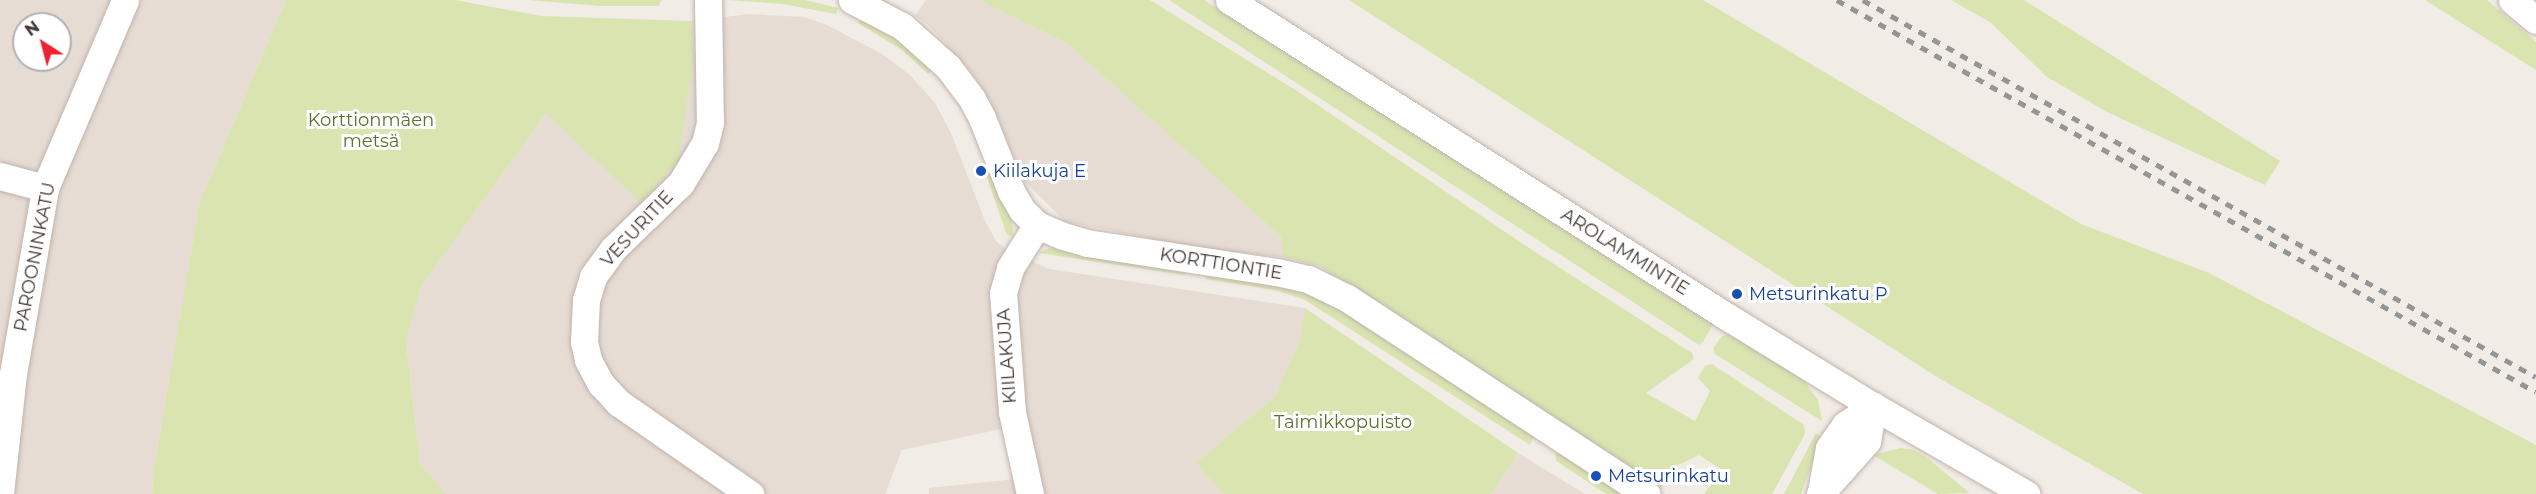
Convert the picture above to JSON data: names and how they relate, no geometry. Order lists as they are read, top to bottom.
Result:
{
  "streets": {
    "street": [
      "VESURITIE",
      "AROLAMMINTIE",
      "PAROONINKATU",
      "KORTTIONTIE",
      "KIILAKUJA"
    ]
  },
  "crossings": [
    ["KORTTIONTIE", "KIILAKUJA"]
  ],
  "parks": ["Korttionmäen metsä", "Taimikkopuisto"],
  "places": ["Kiilakuja E", "Metsurinkatu P", "Metsurinkatu"],
  "north": "top left"
}
